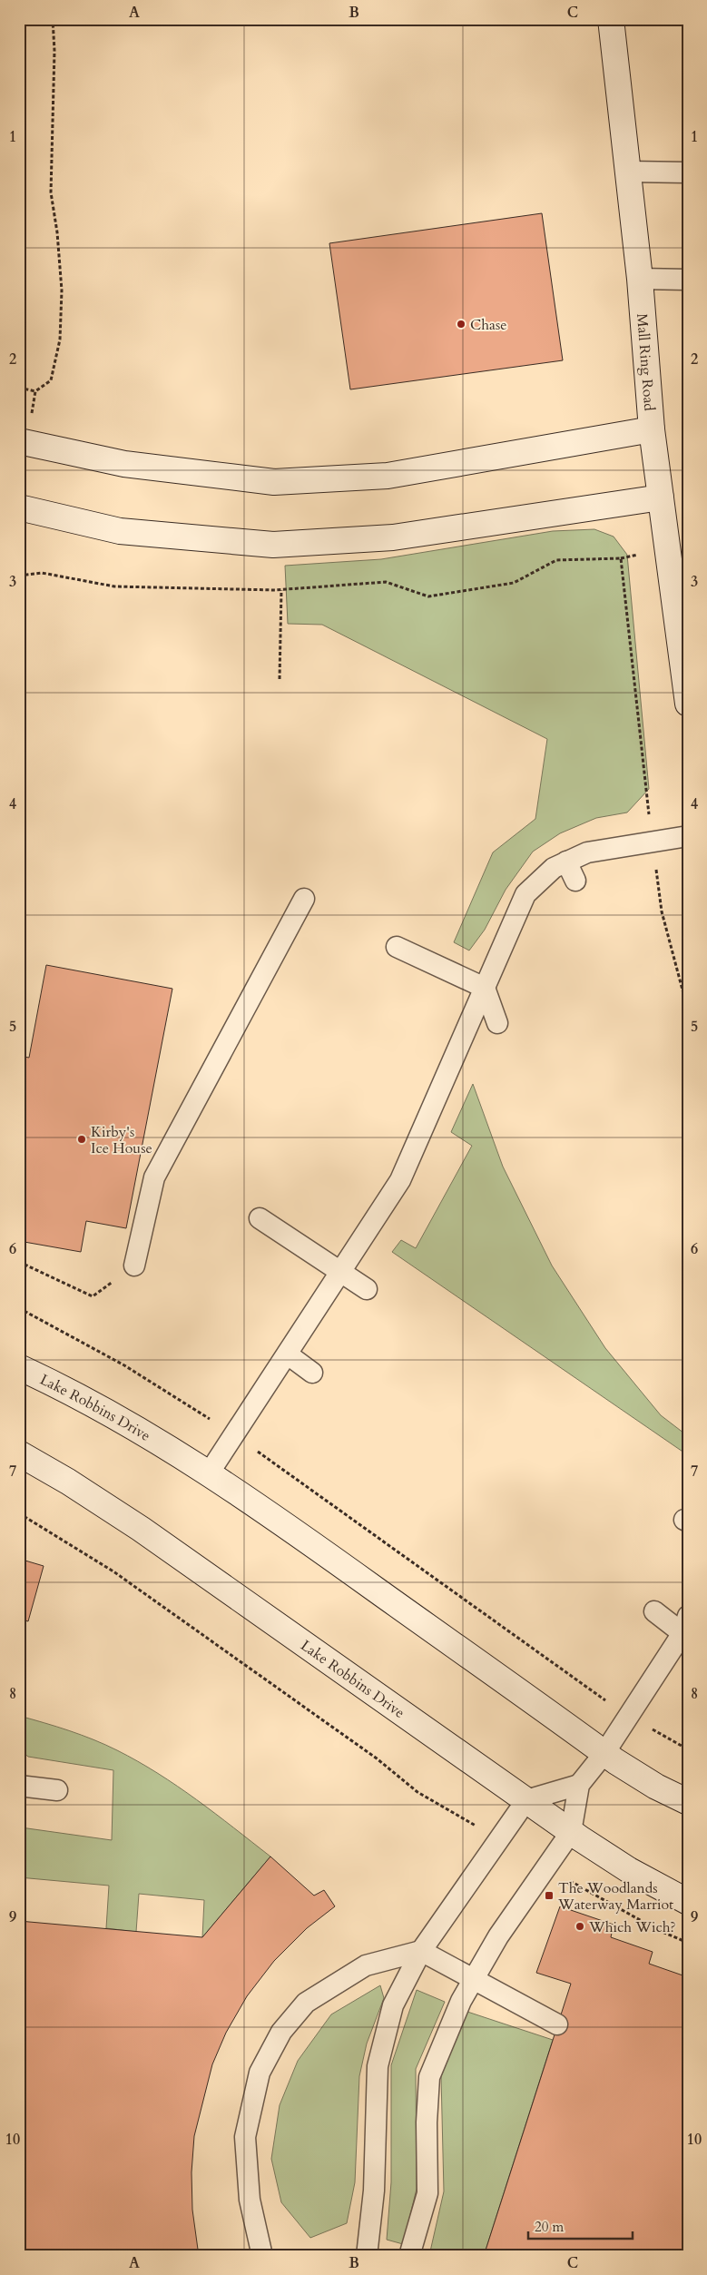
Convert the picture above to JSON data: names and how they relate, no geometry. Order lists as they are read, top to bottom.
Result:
{
  "streets": {
    "street": ["Mall Ring Road", "Lake Robbins Drive"]
  },
  "places": {
    "other": ["Chase", "Kirby's Ice House", "Which Wich?"],
    "transit": ["The Woodlands Waterway Marriot"]
  },
  "scale_bar": "20 m",
  "grid": {
    "columns": ["A", "B", "C"],
    "rows": [
      "1",
      "2",
      "3",
      "4",
      "5",
      "6",
      "7",
      "8",
      "9",
      "10"
    ]
  }
}
